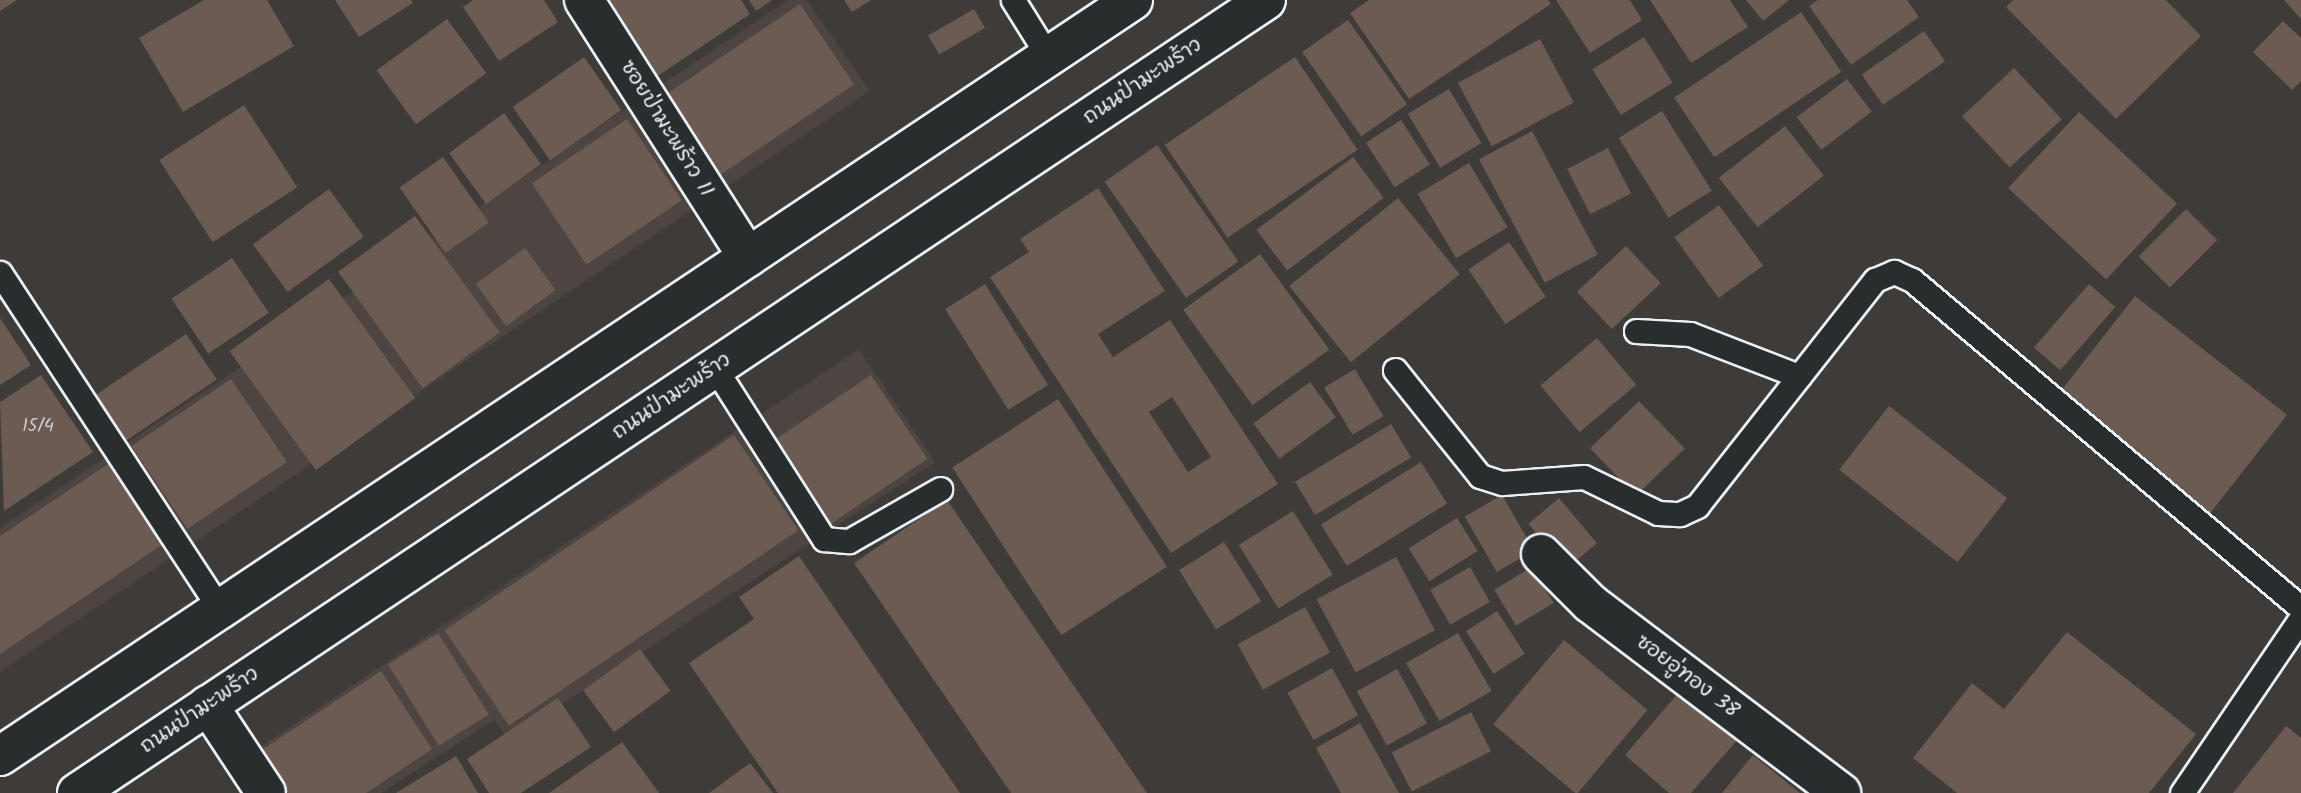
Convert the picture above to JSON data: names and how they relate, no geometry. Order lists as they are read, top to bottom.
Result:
{
  "streets": {
    "street": ["ถนนป่ามะพร้าว", "ซอยป่ามะพร้าว 11", "ซอยอู่ทอง 38"]
  },
  "house_numbers": ["15/4"]
}
